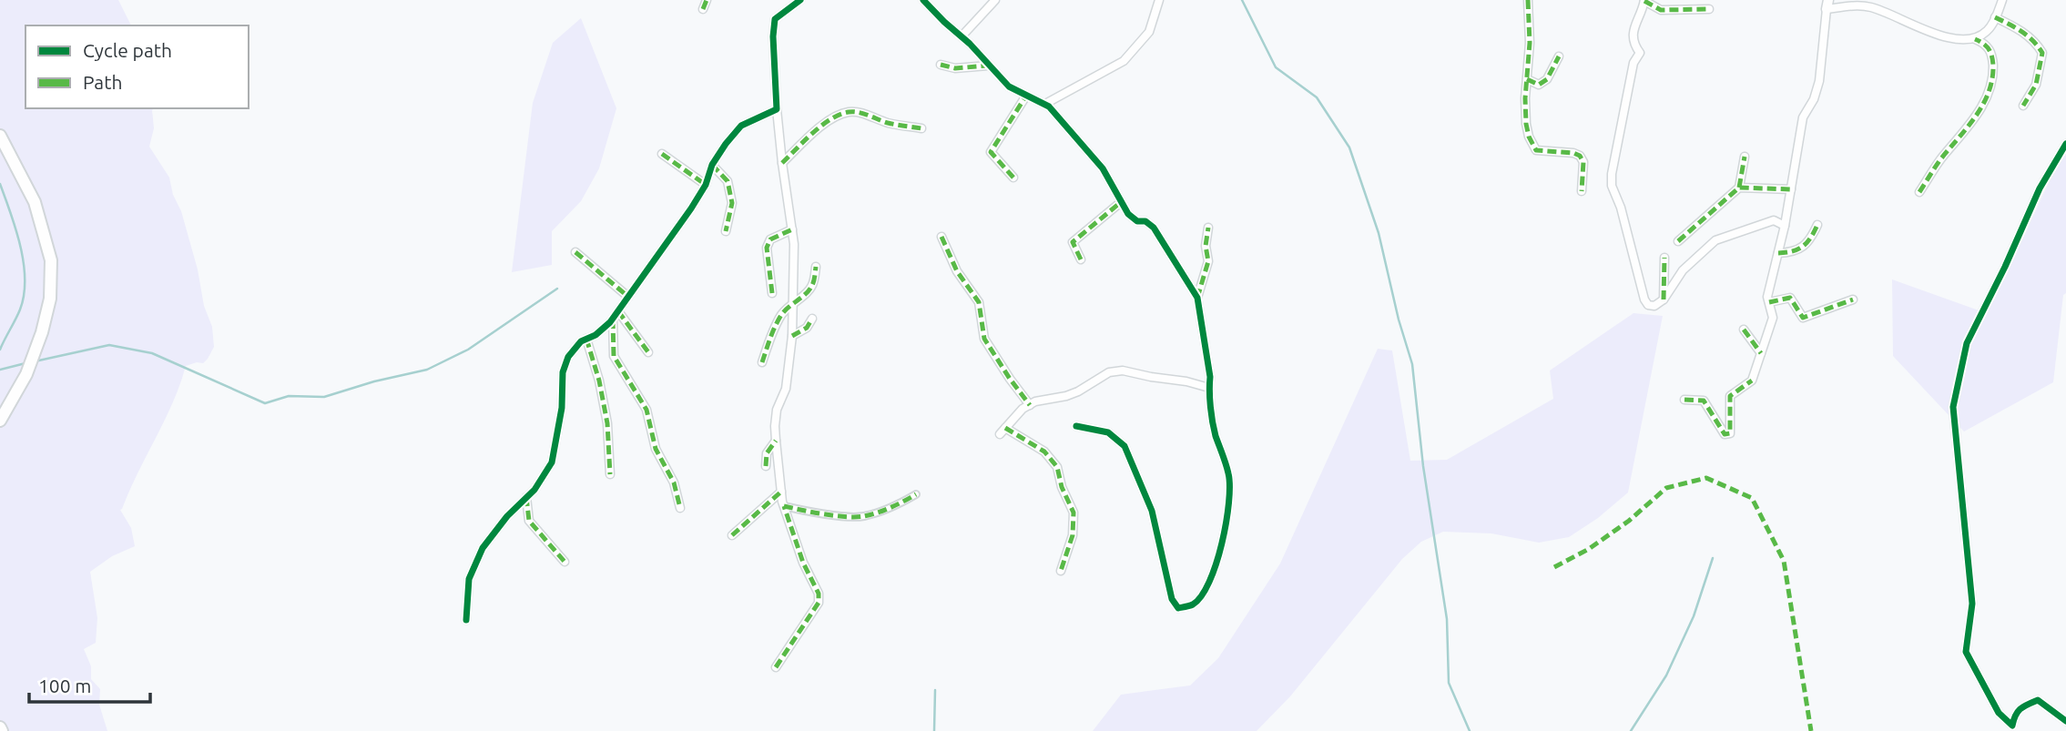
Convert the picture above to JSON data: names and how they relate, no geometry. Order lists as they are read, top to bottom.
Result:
{
  "legend": ["Cycle path", "Path"],
  "scale_bar": "100 m"
}
